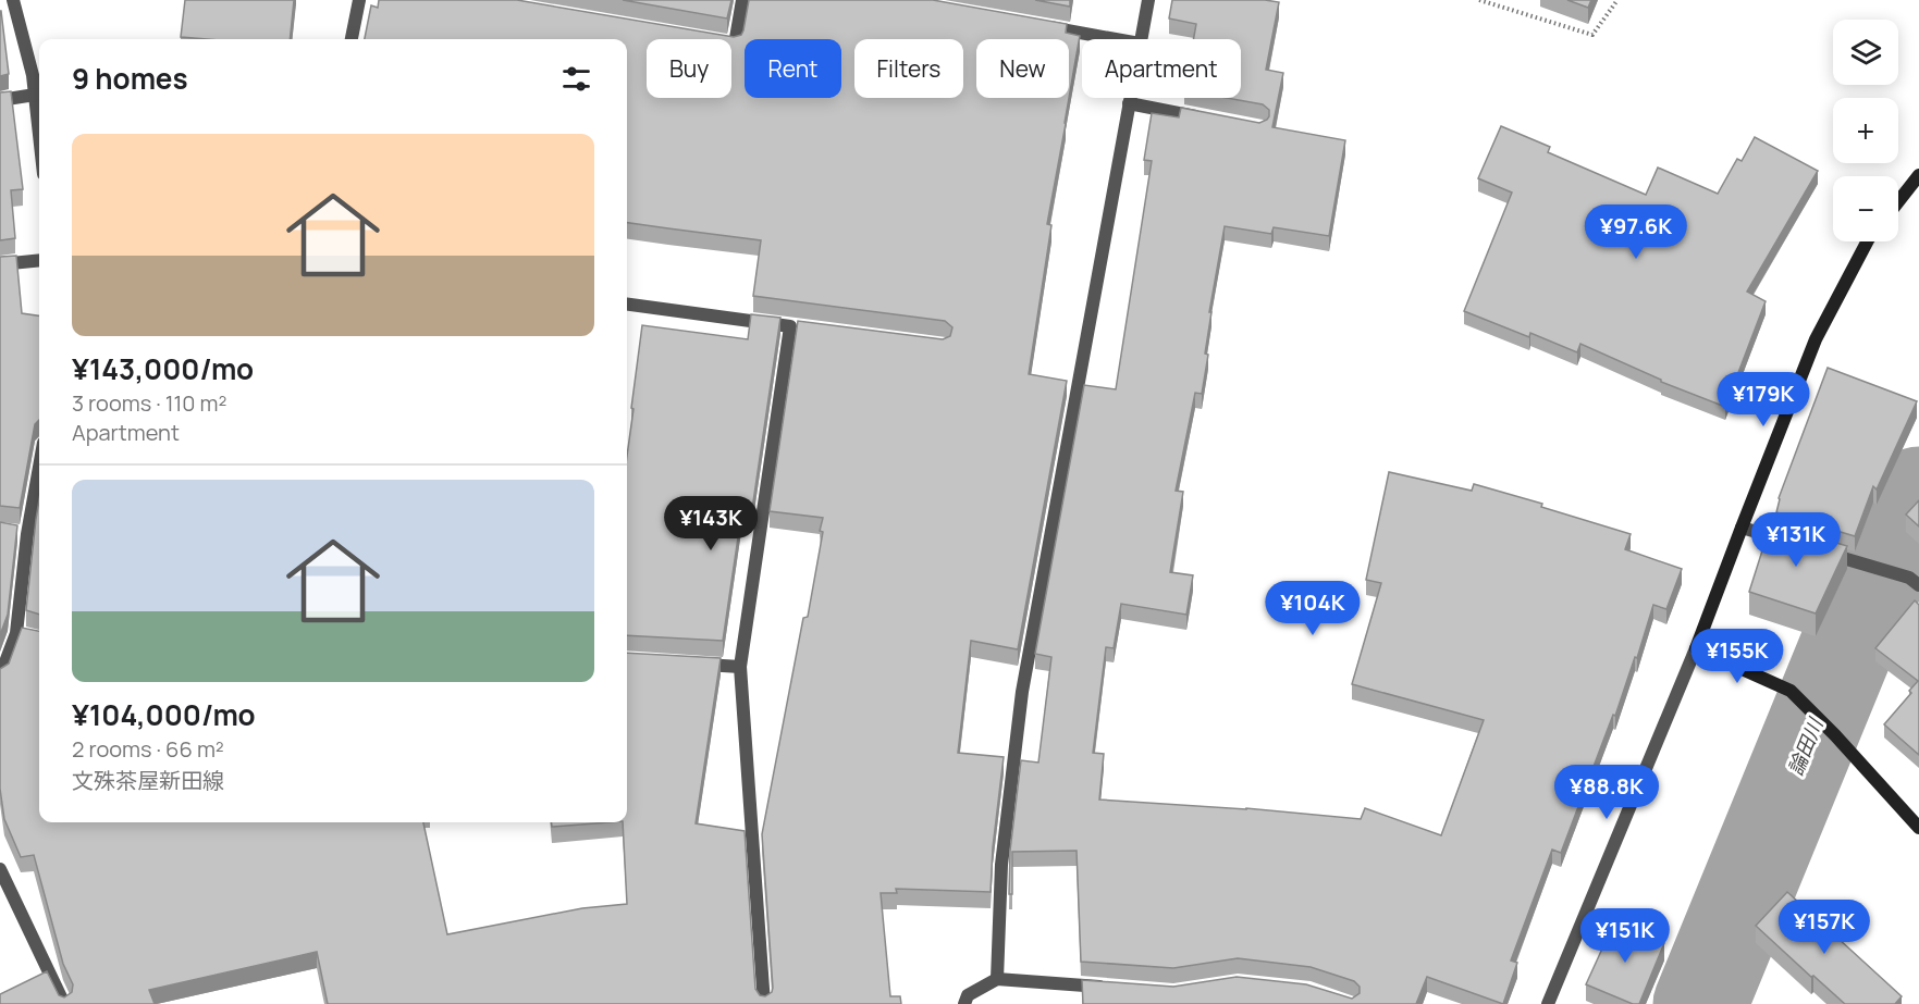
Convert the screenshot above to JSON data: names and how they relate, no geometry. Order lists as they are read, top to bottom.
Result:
{
  "water": ["論田川"],
  "page": {
    "map_buttons": ["+", "−"],
    "chip": [
      "Buy",
      "Rent",
      "Filters",
      "New",
      "Apartment"
    ],
    "heading": "9 homes",
    "list": [
      {
        "name": "¥143,000/mo",
        "note": "3 rooms · 110 m² · Apartment"
      },
      {
        "name": "¥104,000/mo",
        "note": "2 rooms · 66 m² · 文殊茶屋新田線"
      }
    ],
    "price": [
      "¥97.6K",
      "¥179K",
      "¥143K",
      "¥131K",
      "¥104K",
      "¥155K",
      "¥88.8K",
      "¥157K",
      "¥151K"
    ]
  }
}
